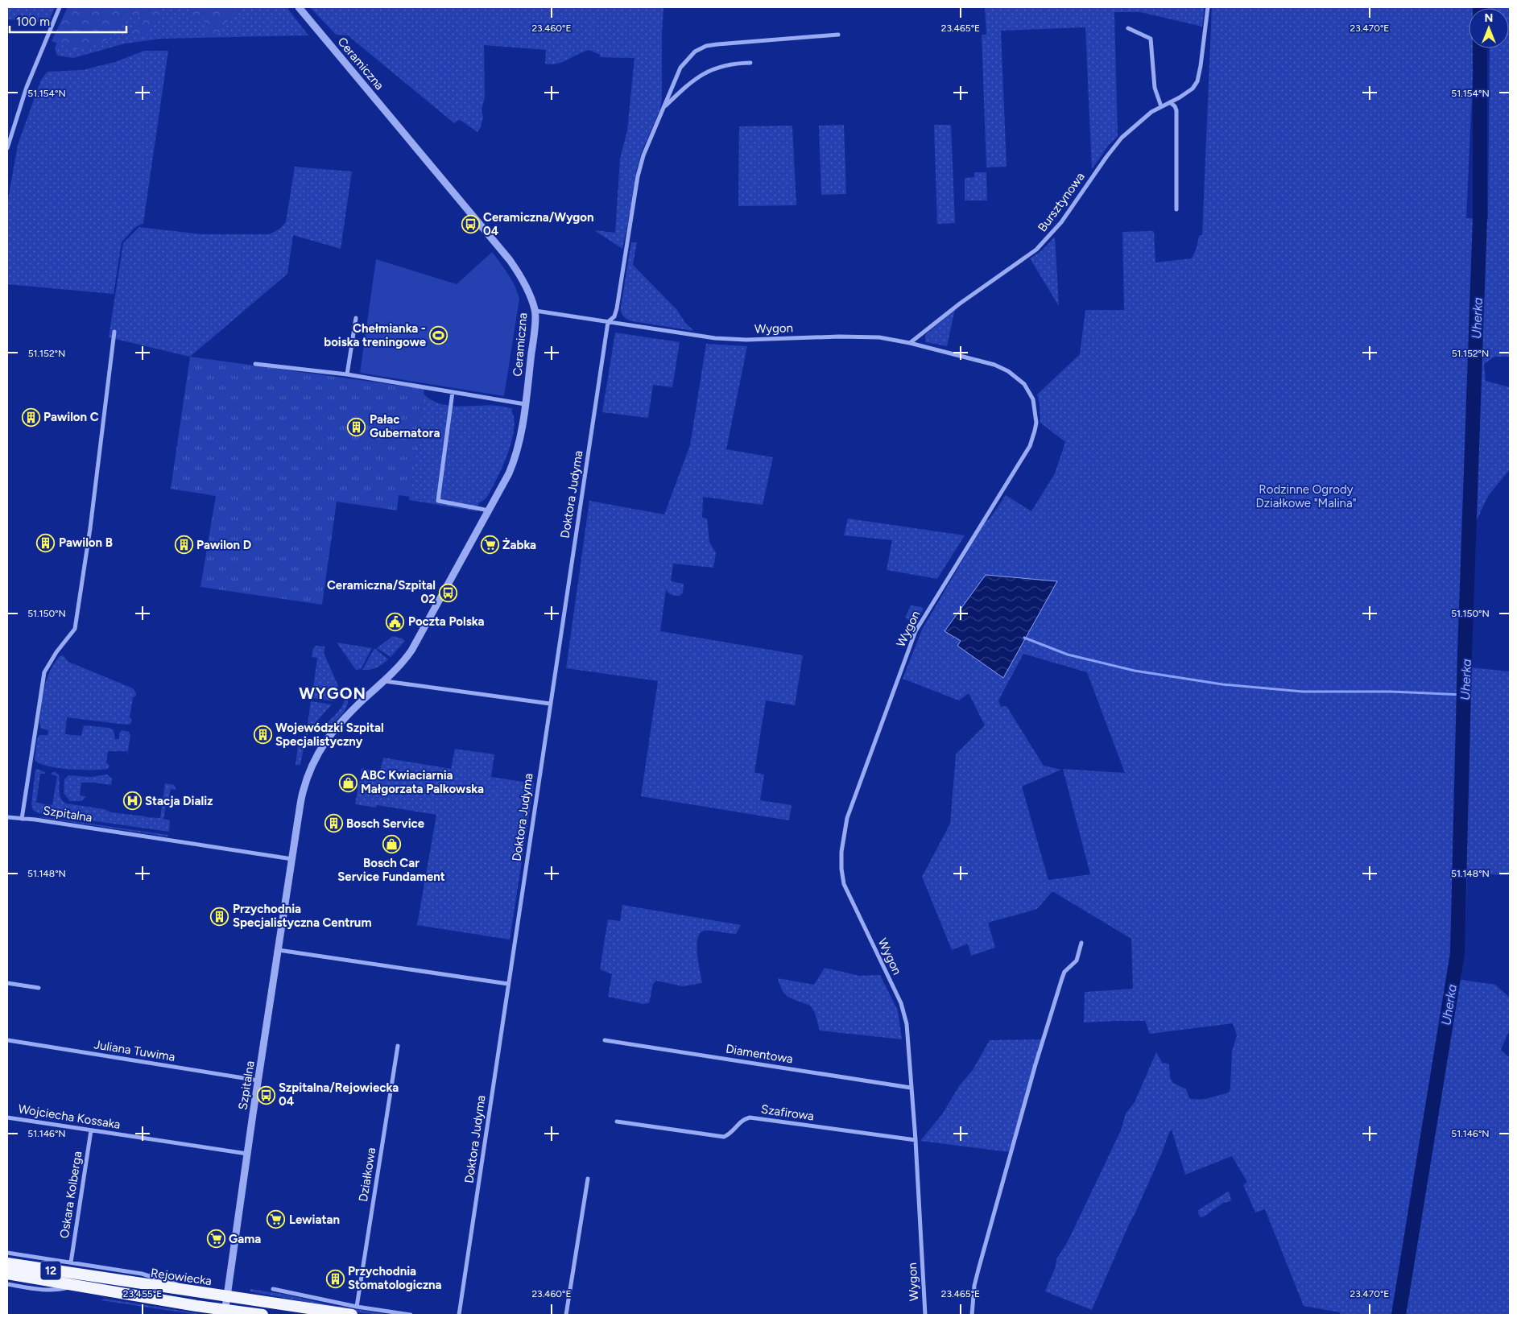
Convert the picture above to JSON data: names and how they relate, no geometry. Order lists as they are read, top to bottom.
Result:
{
  "streets": {
    "highway": ["12", "Rejowiecka"],
    "street": [
      "Ceramiczna",
      "Bursztynowa",
      "Wygon",
      "Doktora Judyma",
      "Szpitalna",
      "Juliana Tuwima",
      "Diamentowa",
      "Szafirowa",
      "Wojciecha Kossaka",
      "Działkowa",
      "Oskara Kolberga"
    ]
  },
  "crossings": [
    ["Ceramiczna", "Wygon"],
    ["Ceramiczna", "Szpitalna"],
    ["Bursztynowa", "Wygon"],
    ["Wygon", "Doktora Judyma"],
    ["Wygon", "Diamentowa"],
    ["Wygon", "Szafirowa"],
    ["Szpitalna", "Juliana Tuwima"],
    ["Szpitalna", "Wojciecha Kossaka"],
    ["Szpitalna", "Rejowiecka"],
    ["Wojciecha Kossaka", "Oskara Kolberga"],
    ["Działkowa", "Rejowiecka"]
  ],
  "districts": ["WYGON"],
  "water": ["Uherka"],
  "parks": ["Rodzinne Ogrody Działkowe \"Malina\""],
  "places": {
    "bus stop": ["Ceramiczna/Wygon 04", "Ceramiczna/Szpital 02", "Szpitalna/Rejowiecka 04"],
    "sports": ["Chełmianka - boiska treningowe"],
    "building": [
      "Pawilon C",
      "Pałac Gubernatora",
      "Pawilon B",
      "Pawilon D",
      "Wojewódzki Szpital Specjalistyczny",
      "Bosch Service",
      "Przychodnia Specjalistyczna Centrum",
      "Przychodnia Stomatologiczna"
    ],
    "supermarket": ["Żabka", "Lewiatan", "Gama"],
    "public building": ["Poczta Polska"],
    "shop": ["ABC Kwiaciarnia Małgorzata Palkowska", "Bosch Car Service Fundament"],
    "hospital": ["Stacja Dializ"]
  },
  "scale_bar": "100 m",
  "north": "top",
  "coordinates": [
    "23.460°E",
    "23.465°E",
    "23.470°E",
    "51.154°N",
    "51.152°N",
    "51.150°N",
    "51.148°N",
    "51.146°N",
    "23.455°E"
  ]
}
